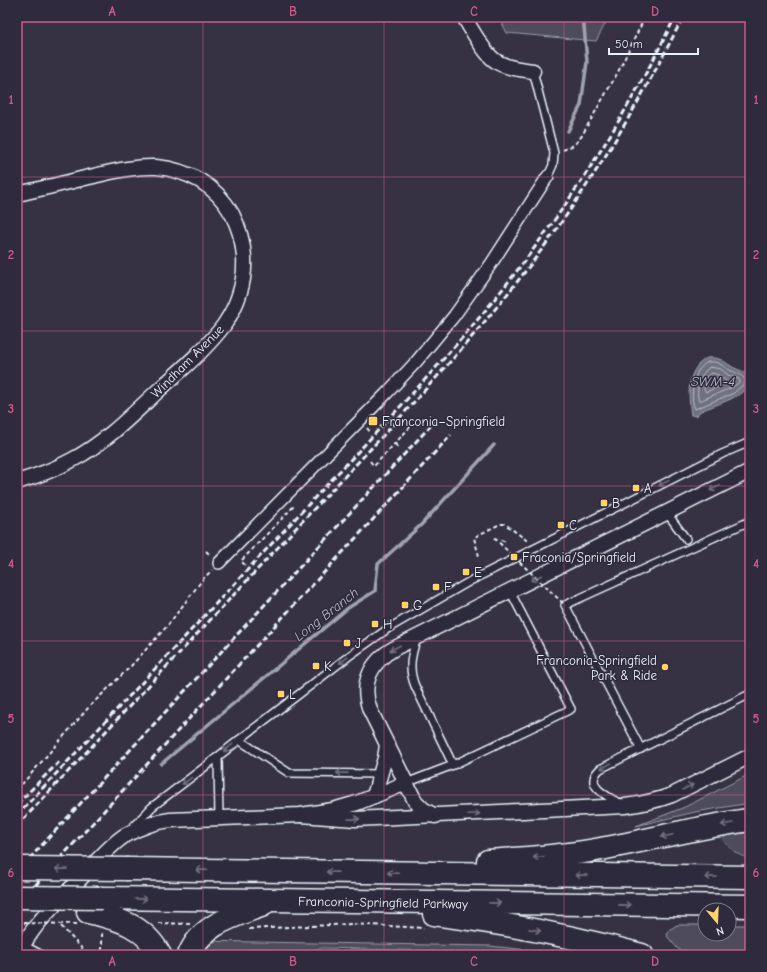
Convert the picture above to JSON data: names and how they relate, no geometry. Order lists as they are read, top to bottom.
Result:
{
  "streets": {
    "main road": ["Franconia-Springfield Parkway"],
    "street": ["Windham Avenue"]
  },
  "water": ["SWM-4", "Long Branch"],
  "places": {
    "transit": [
      "Franconia–Springfield",
      "A",
      "B",
      "C",
      "Fraconia/Springfield",
      "E",
      "F",
      "G",
      "H",
      "J",
      "K",
      "L"
    ],
    "other": ["Franconia-Springfield Park & Ride"]
  },
  "scale_bar": "50 m",
  "north": "bottom",
  "grid": {
    "columns": [
      "A",
      "B",
      "C",
      "D"
    ],
    "rows": [
      "1",
      "2",
      "3",
      "4",
      "5",
      "6"
    ]
  }
}
